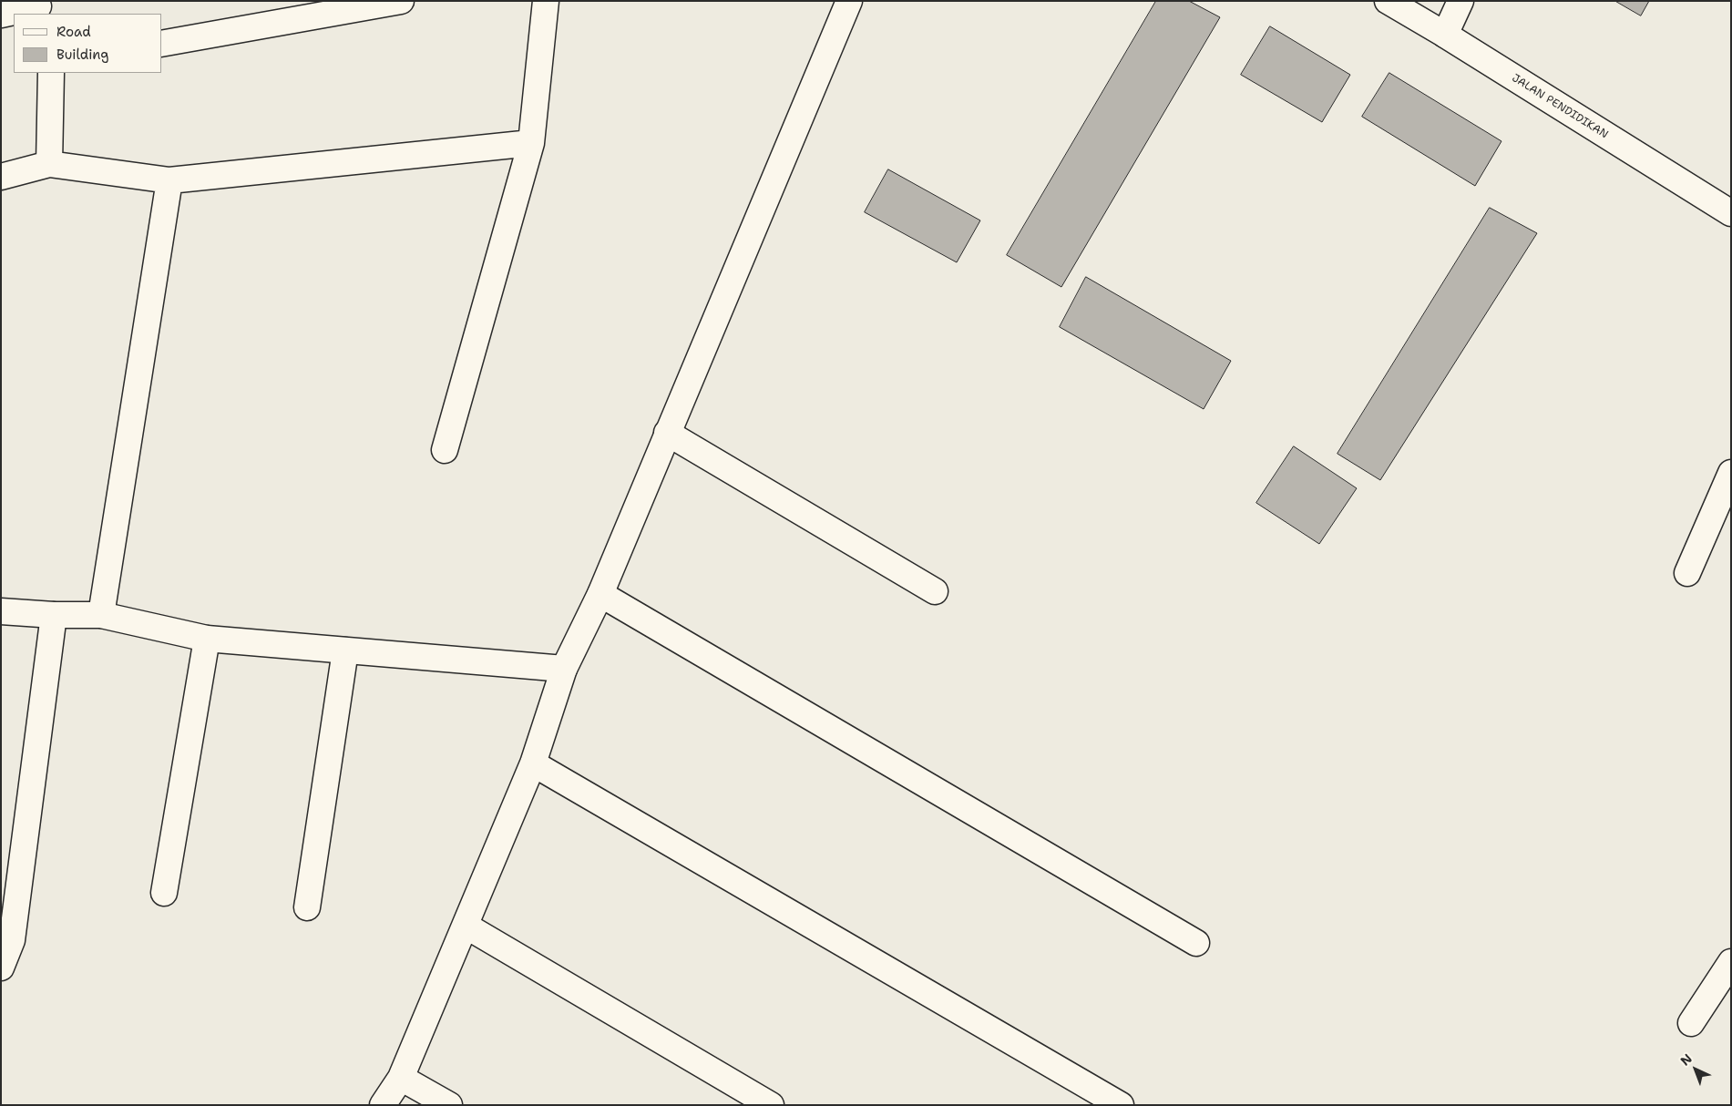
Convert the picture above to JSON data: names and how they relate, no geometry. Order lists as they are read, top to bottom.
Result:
{
  "streets": {
    "street": ["JALAN PENDIDIKAN"]
  },
  "legend": ["Road", "Building"],
  "north": "top left"
}
